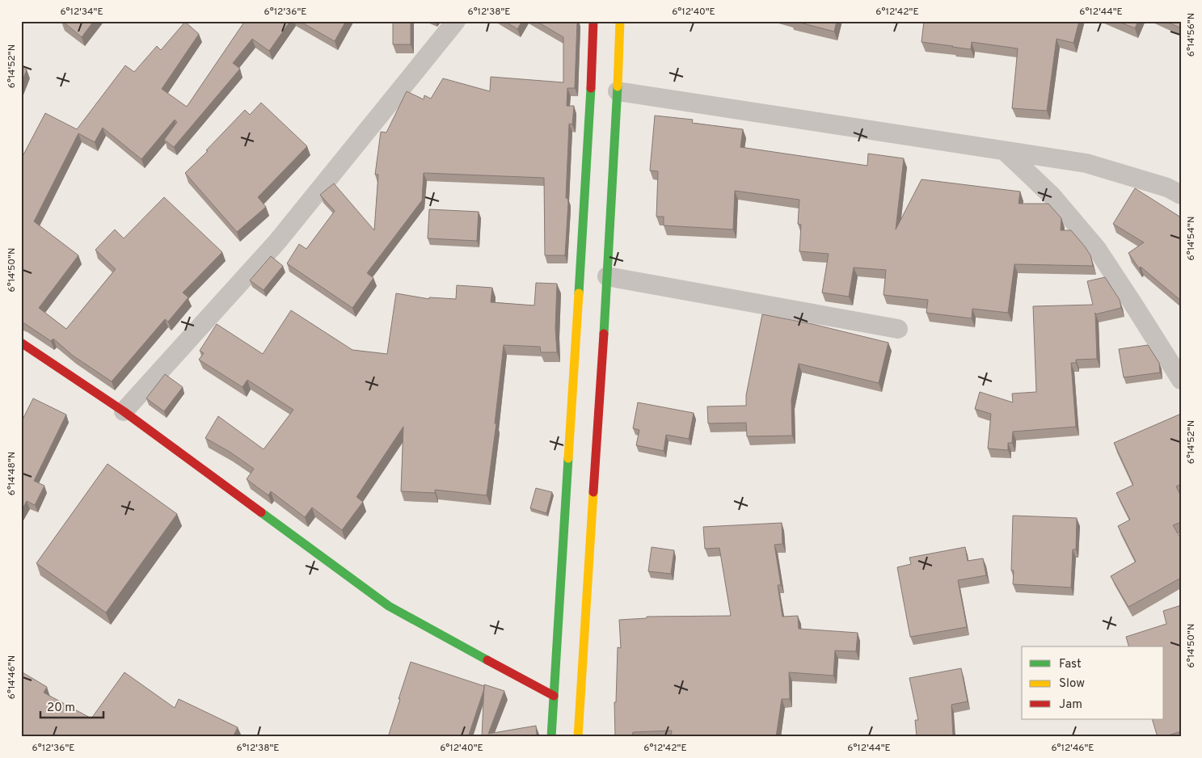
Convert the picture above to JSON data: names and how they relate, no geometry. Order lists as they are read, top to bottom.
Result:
{
  "legend": ["Fast", "Slow", "Jam"],
  "scale_bar": "20 m",
  "coordinates": [
    "6°12'34\"E",
    "6°12'36\"E",
    "6°12'38\"E",
    "6°12'40\"E",
    "6°12'42\"E",
    "6°12'44\"E",
    "6°14'56\"N",
    "6°14'52\"N",
    "6°14'54\"N",
    "6°14'50\"N",
    "6°14'48\"N",
    "6°14'46\"N",
    "6°12'46\"E"
  ]
}
